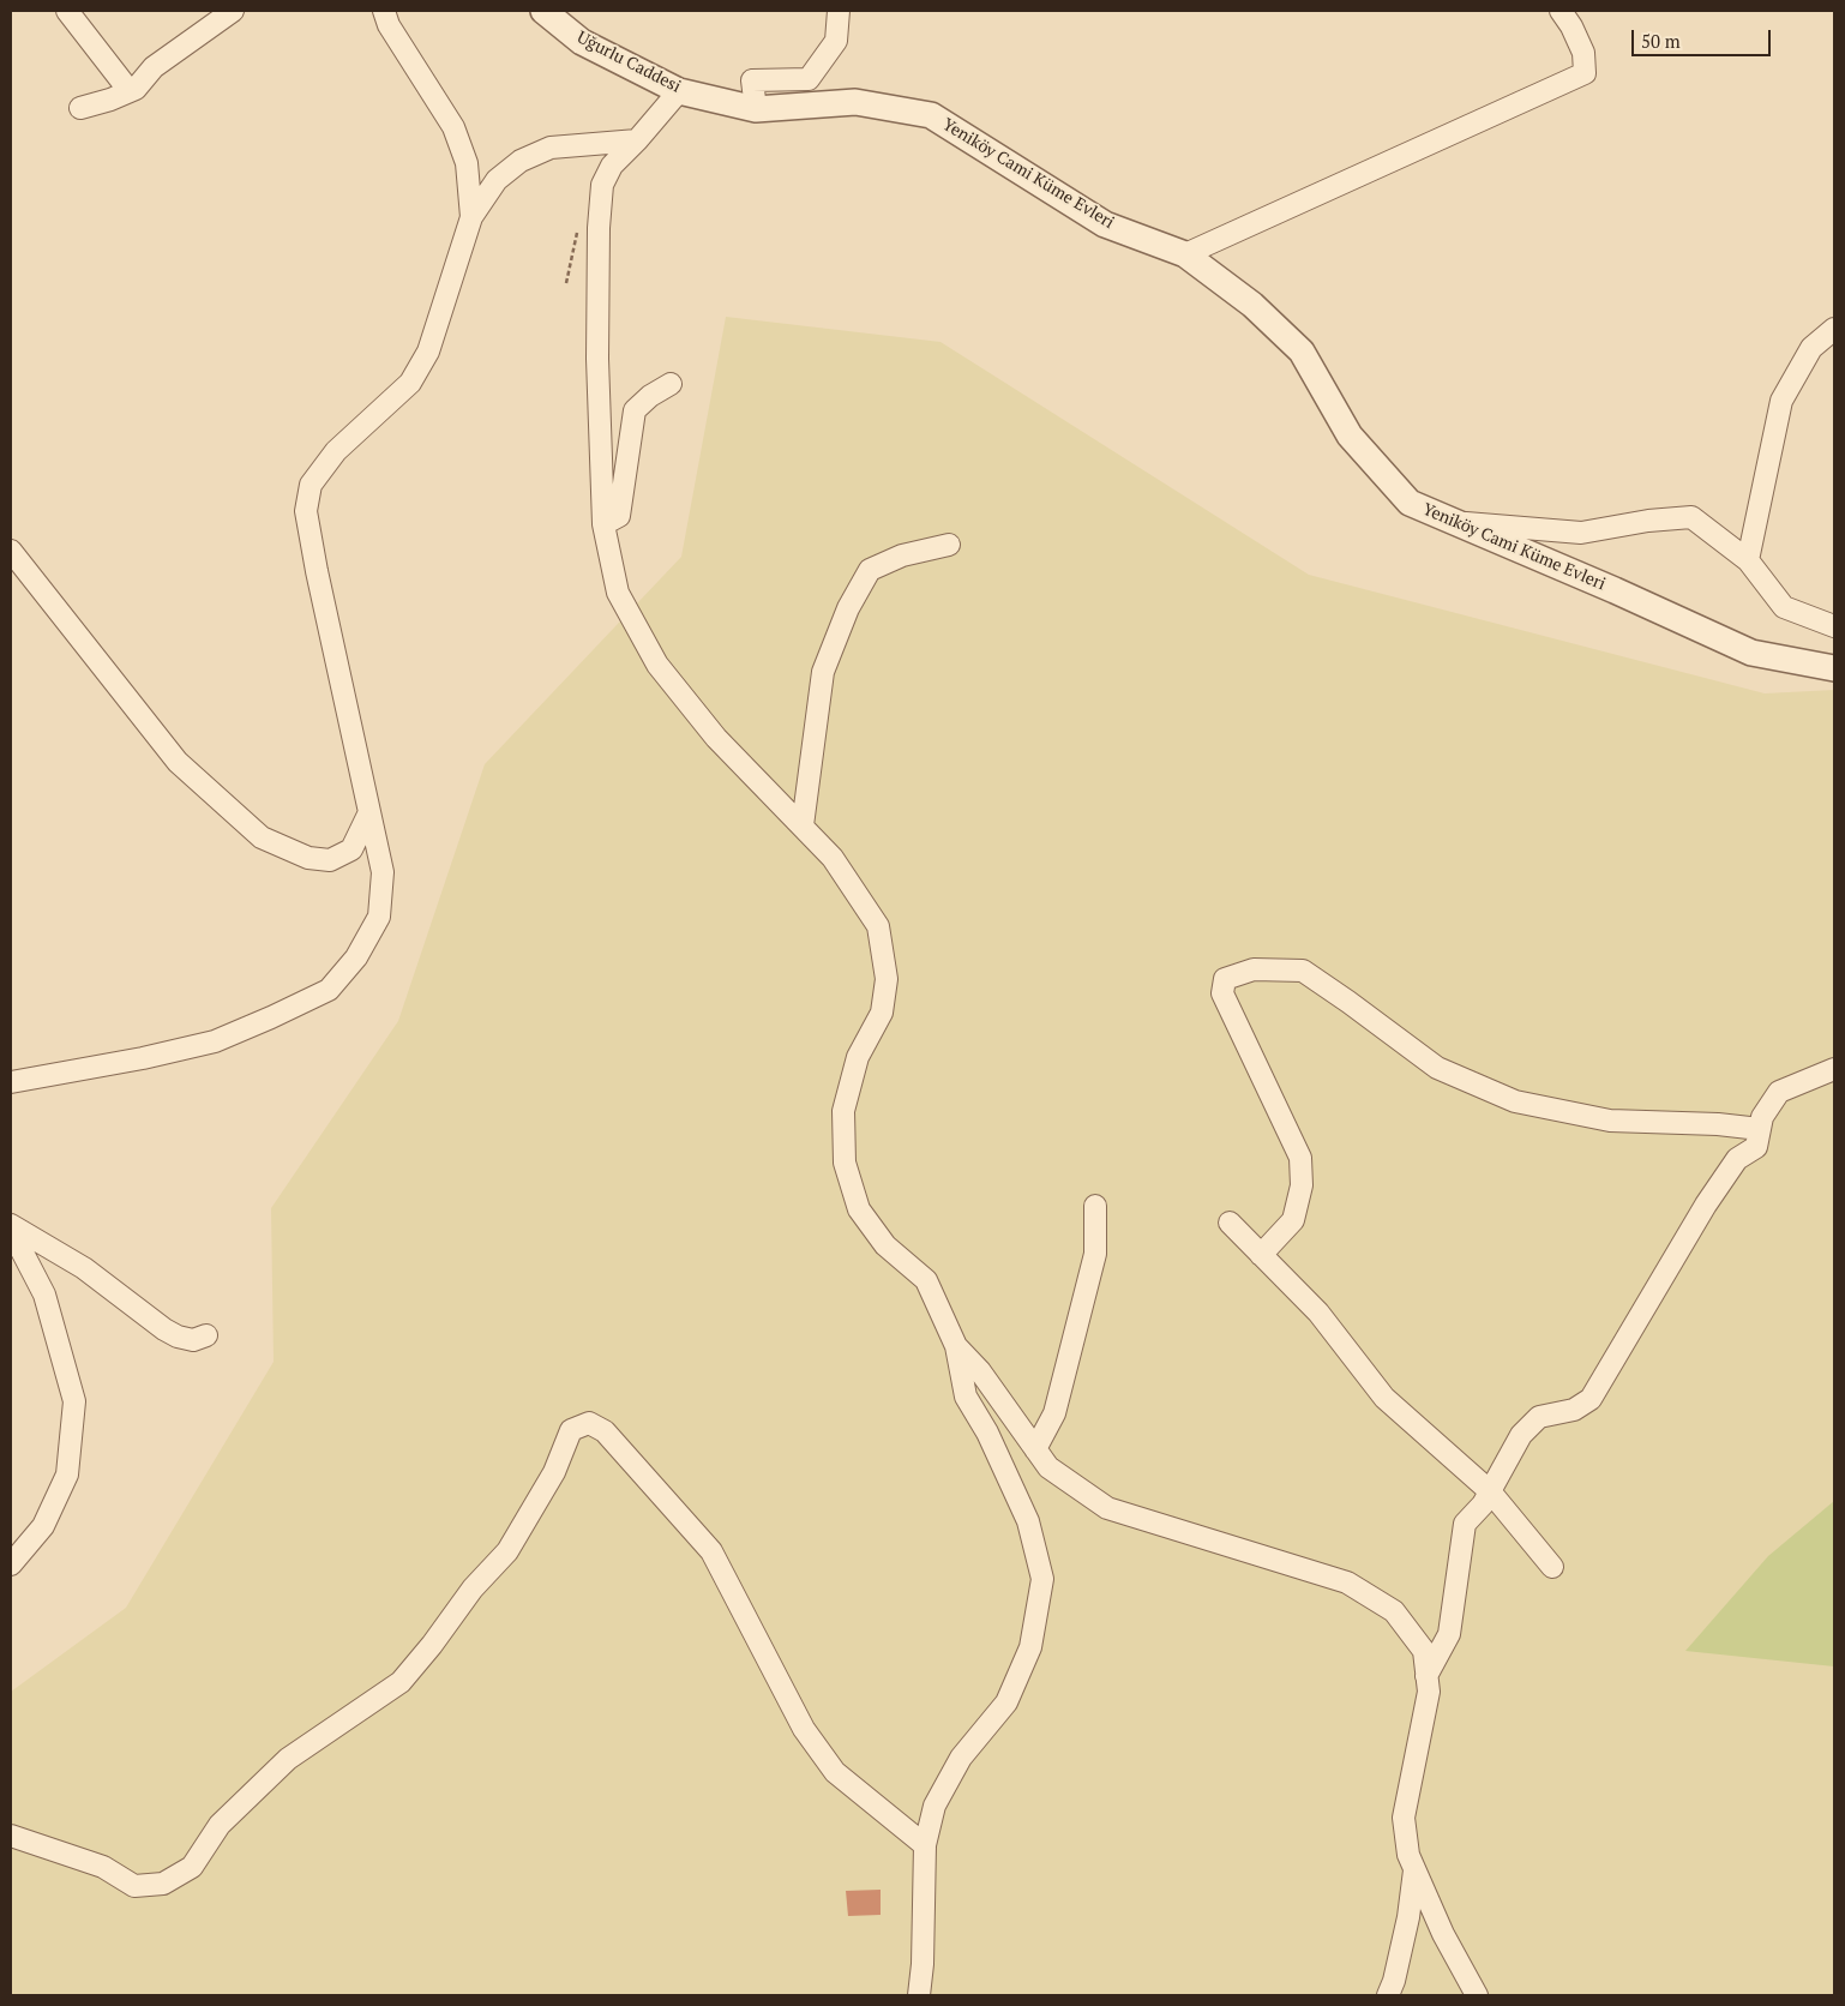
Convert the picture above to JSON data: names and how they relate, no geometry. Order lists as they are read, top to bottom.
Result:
{
  "streets": {
    "street": ["Uğurlu Caddesi", "Yeniköy Cami Küme Evleri"]
  },
  "crossings": [
    ["Uğurlu Caddesi", "Yeniköy Cami Küme Evleri"]
  ],
  "scale_bar": "50 m"
}
